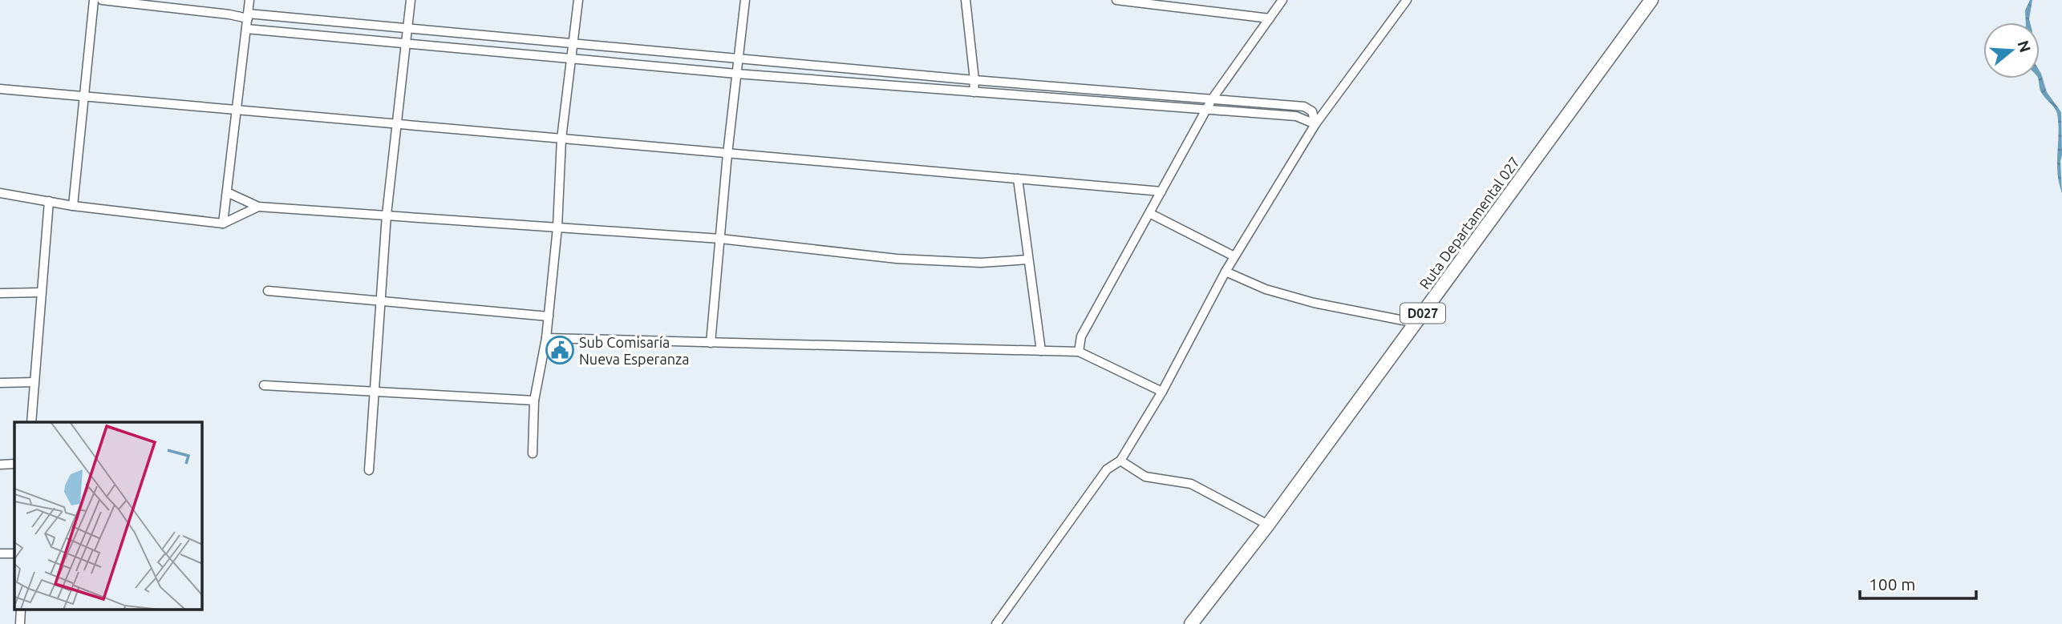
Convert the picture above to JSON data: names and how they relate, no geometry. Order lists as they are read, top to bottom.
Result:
{
  "streets": {
    "main road": ["Ruta Departamental 027", "D027"]
  },
  "places": {
    "public building": ["Sub Comisaría Nueva Esperanza"]
  },
  "scale_bar": "100 m",
  "north": "right"
}
